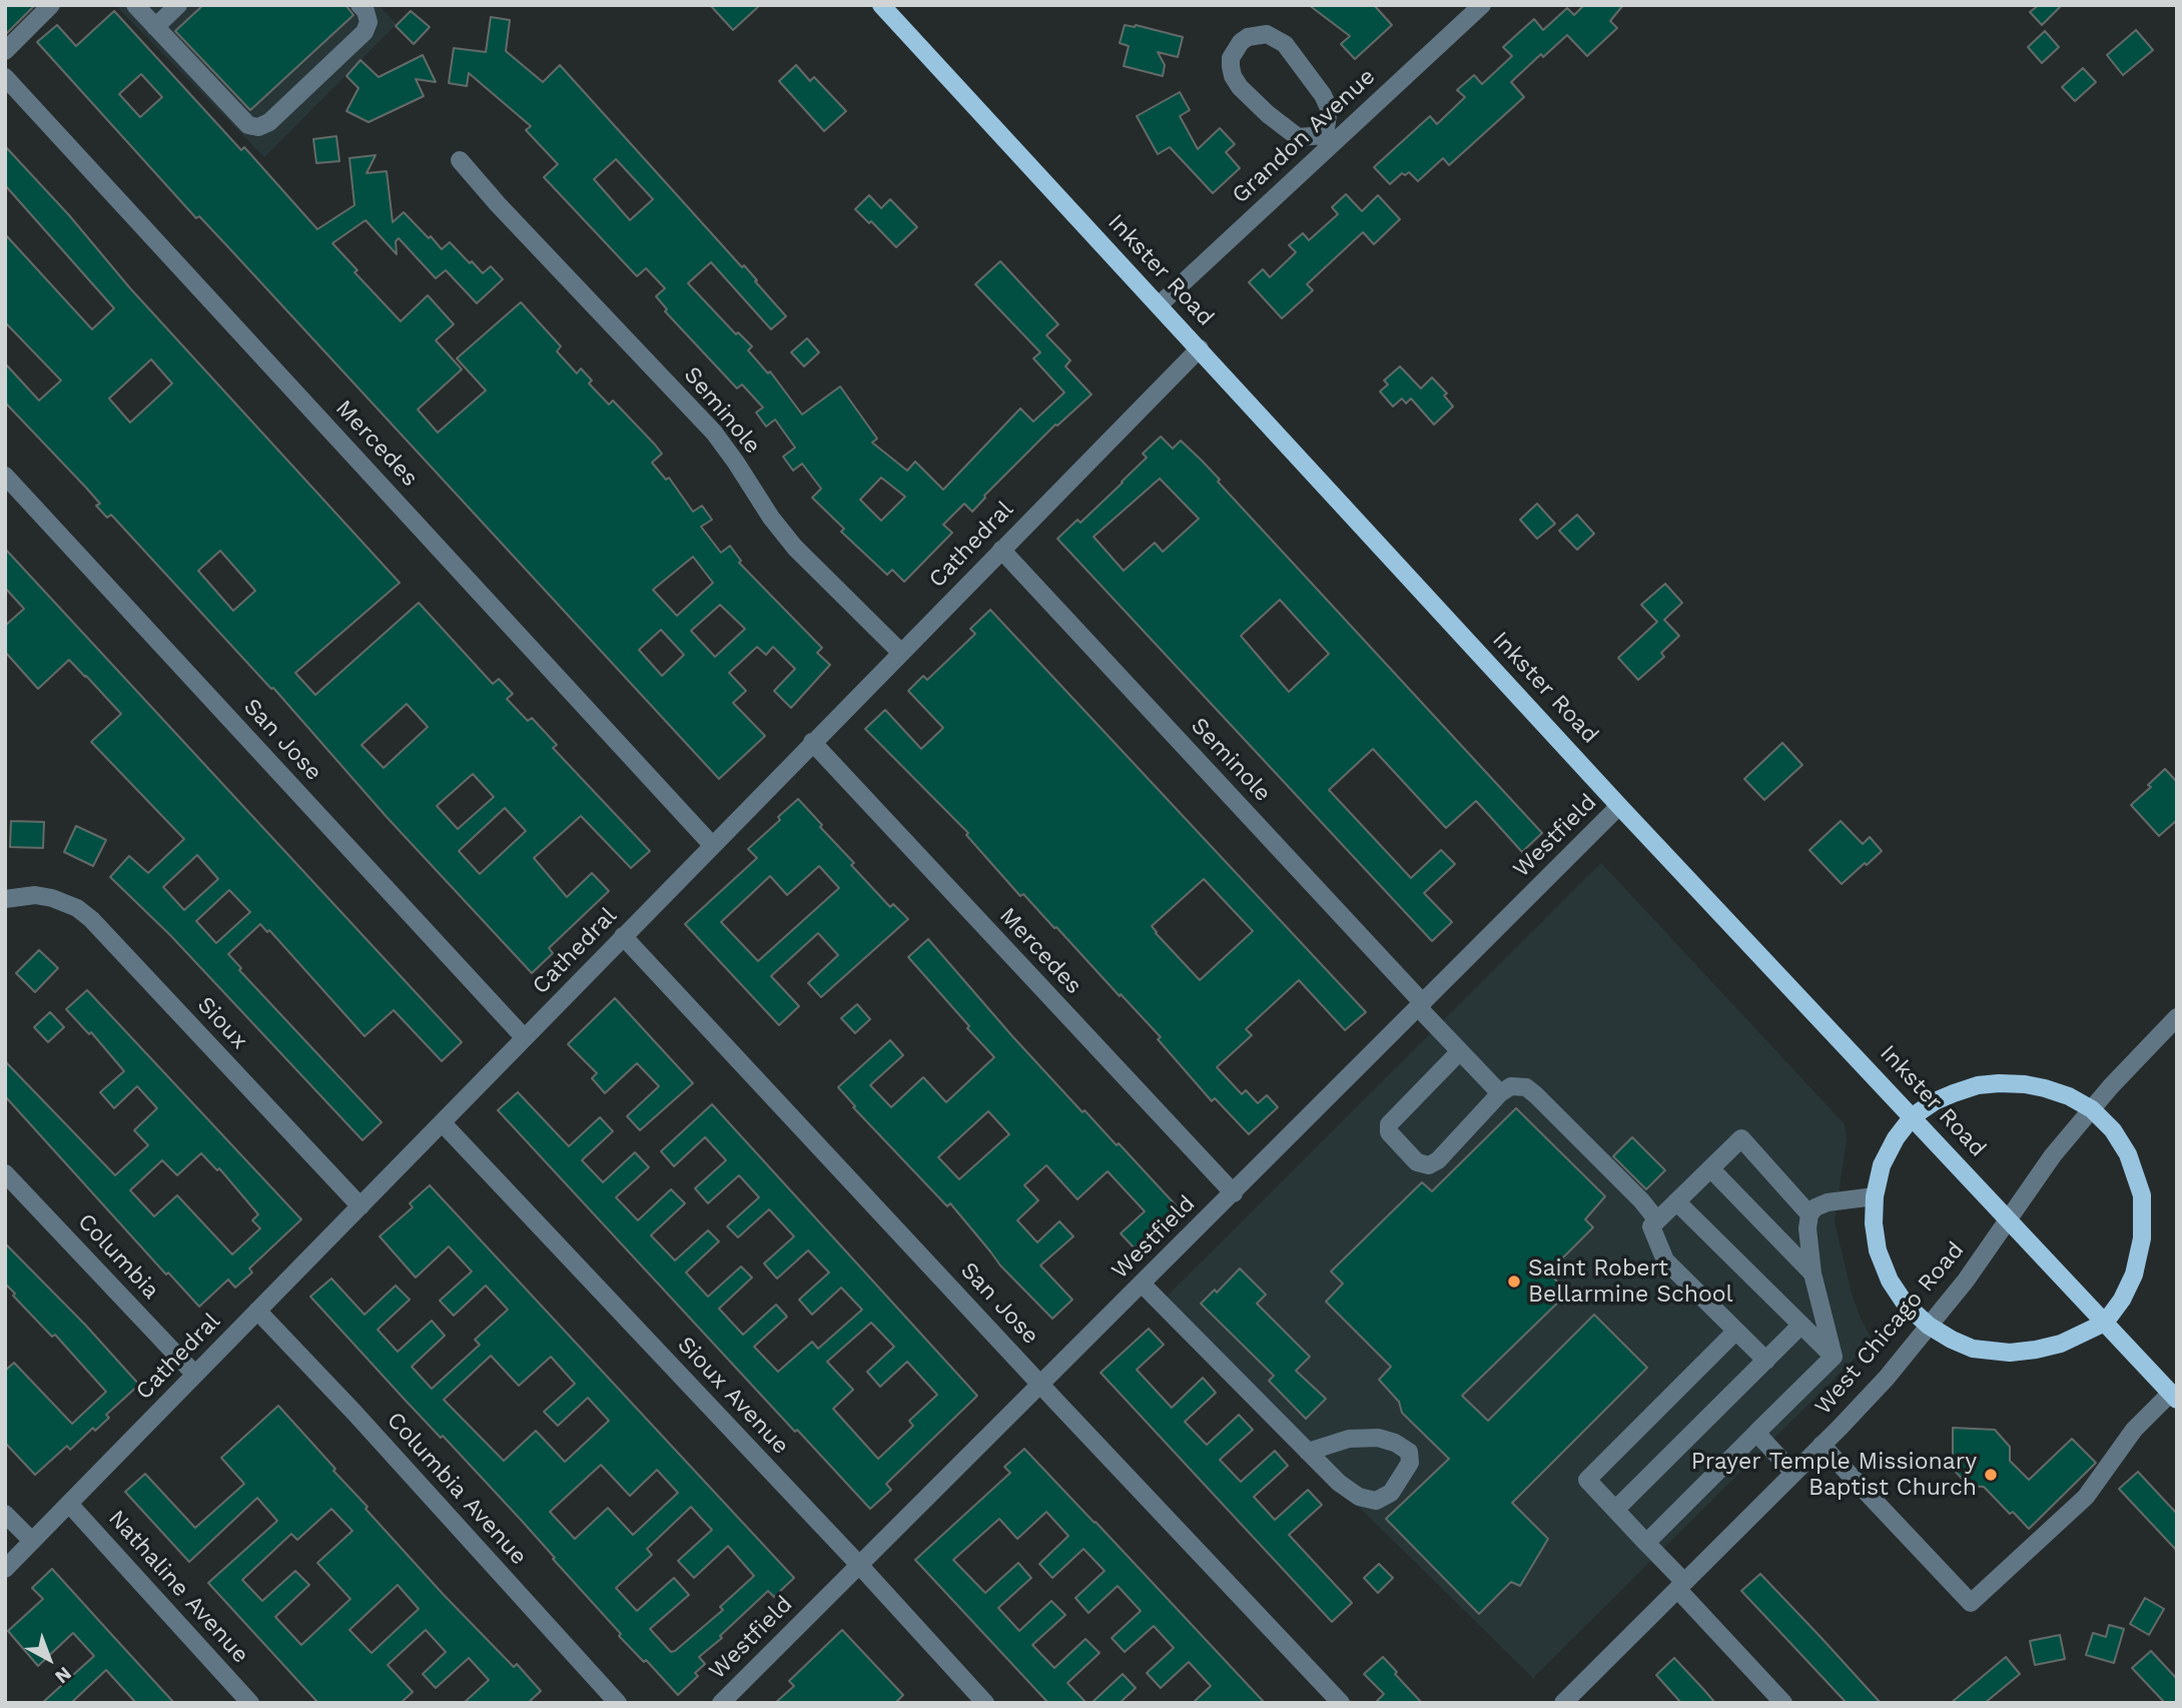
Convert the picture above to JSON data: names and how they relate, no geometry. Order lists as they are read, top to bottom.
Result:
{
  "streets": {
    "main road": ["Inkster Road"],
    "street": [
      "Grandon Avenue",
      "Seminole",
      "Mercedes",
      "Cathedral",
      "San Jose",
      "Westfield",
      "Sioux",
      "Columbia",
      "West Chicago Road",
      "Sioux Avenue",
      "Columbia Avenue",
      "Nathaline Avenue"
    ]
  },
  "crossings": [
    ["Grandon Avenue", "Inkster Road"],
    ["Inkster Road", "Cathedral"],
    ["Inkster Road", "Westfield"],
    ["Inkster Road", "West Chicago Road"],
    ["Seminole", "Cathedral"],
    ["Seminole", "Westfield"],
    ["Mercedes", "Cathedral"],
    ["Mercedes", "Westfield"],
    ["Cathedral", "San Jose"],
    ["Cathedral", "Sioux"],
    ["Cathedral", "Columbia"],
    ["Cathedral", "Sioux Avenue"],
    ["Cathedral", "Columbia Avenue"],
    ["Cathedral", "Nathaline Avenue"],
    ["San Jose", "Westfield"],
    ["Westfield", "Sioux Avenue"]
  ],
  "places": ["Saint Robert Bellarmine School", "Prayer Temple Missionary Baptist Church"],
  "north": "bottom right"
}
